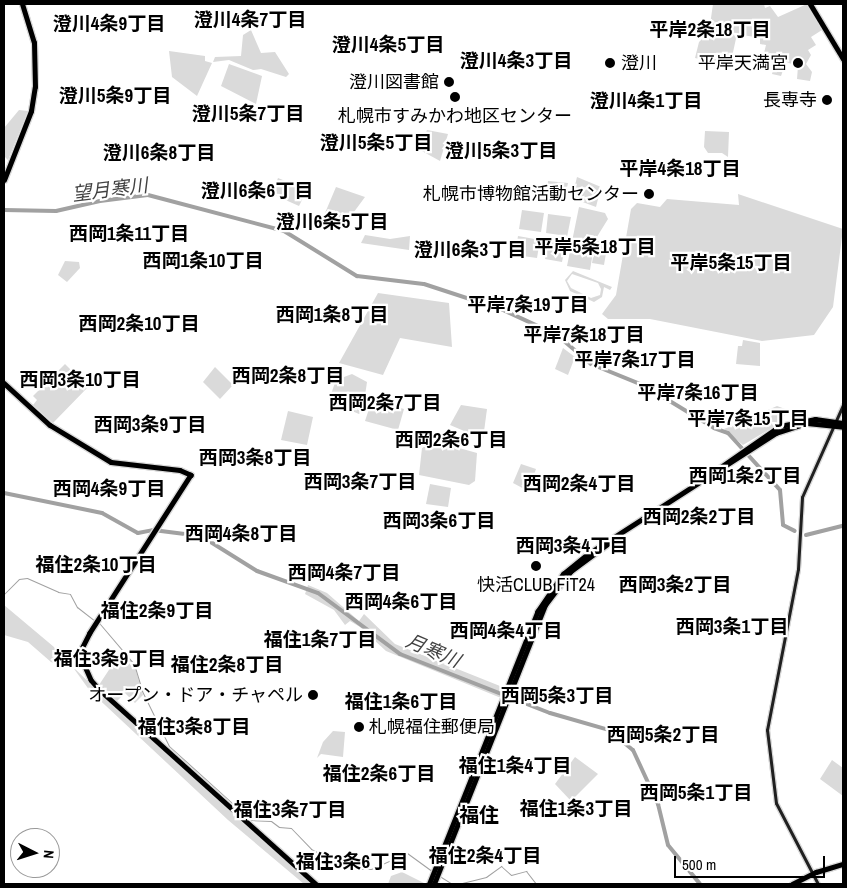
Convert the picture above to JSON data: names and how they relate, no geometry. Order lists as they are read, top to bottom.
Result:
{
  "districts": [
    "澄川4条7丁目",
    "澄川4条9丁目",
    "平岸2条18丁目",
    "澄川4条5丁目",
    "澄川4条3丁目",
    "澄川5条9丁目",
    "澄川4条1丁目",
    "澄川5条7丁目",
    "澄川5条5丁目",
    "澄川5条3丁目",
    "澄川6条8丁目",
    "平岸4条18丁目",
    "澄川6条6丁目",
    "澄川6条5丁目",
    "西岡1条11丁目",
    "平岸5条18丁目",
    "澄川6条3丁目",
    "西岡1条10丁目",
    "平岸5条15丁目",
    "平岸7条19丁目",
    "西岡1条8丁目",
    "西岡2条10丁目",
    "平岸7条18丁目",
    "平岸7条17丁目",
    "西岡2条8丁目",
    "西岡3条10丁目",
    "平岸7条16丁目",
    "西岡2条7丁目",
    "平岸7条15丁目",
    "西岡3条9丁目",
    "西岡2条6丁目",
    "西岡3条8丁目",
    "西岡1条2丁目",
    "西岡3条7丁目",
    "西岡2条4丁目",
    "西岡4条9丁目",
    "西岡2条2丁目",
    "西岡3条6丁目",
    "西岡4条8丁目",
    "西岡3条4丁目",
    "福住2条10丁目",
    "西岡4条7丁目",
    "西岡3条2丁目",
    "西岡4条6丁目",
    "福住2条9丁目",
    "西岡3条1丁目",
    "西岡4条4丁目",
    "福住1条7丁目",
    "福住3条9丁目",
    "福住2条8丁目",
    "西岡5条3丁目",
    "福住1条6丁目",
    "福住3条8丁目",
    "西岡5条2丁目",
    "福住1条4丁目",
    "福住2条6丁目",
    "西岡5条1丁目",
    "福住1条3丁目",
    "福住3条7丁目",
    "福住",
    "福住2条4丁目",
    "福住3条6丁目"
  ],
  "water": ["望月寒川", "月寒川"],
  "places": [
    "澄川",
    "平岸天満宮",
    "澄川図書館",
    "札幌市すみかわ地区センター",
    "長専寺",
    "札幌市博物館活動センター",
    "快活CLUB FiT24",
    "オープン・ドア・チャペル",
    "札幌福住郵便局"
  ],
  "scale_bar": "500 m",
  "north": "right"
}
